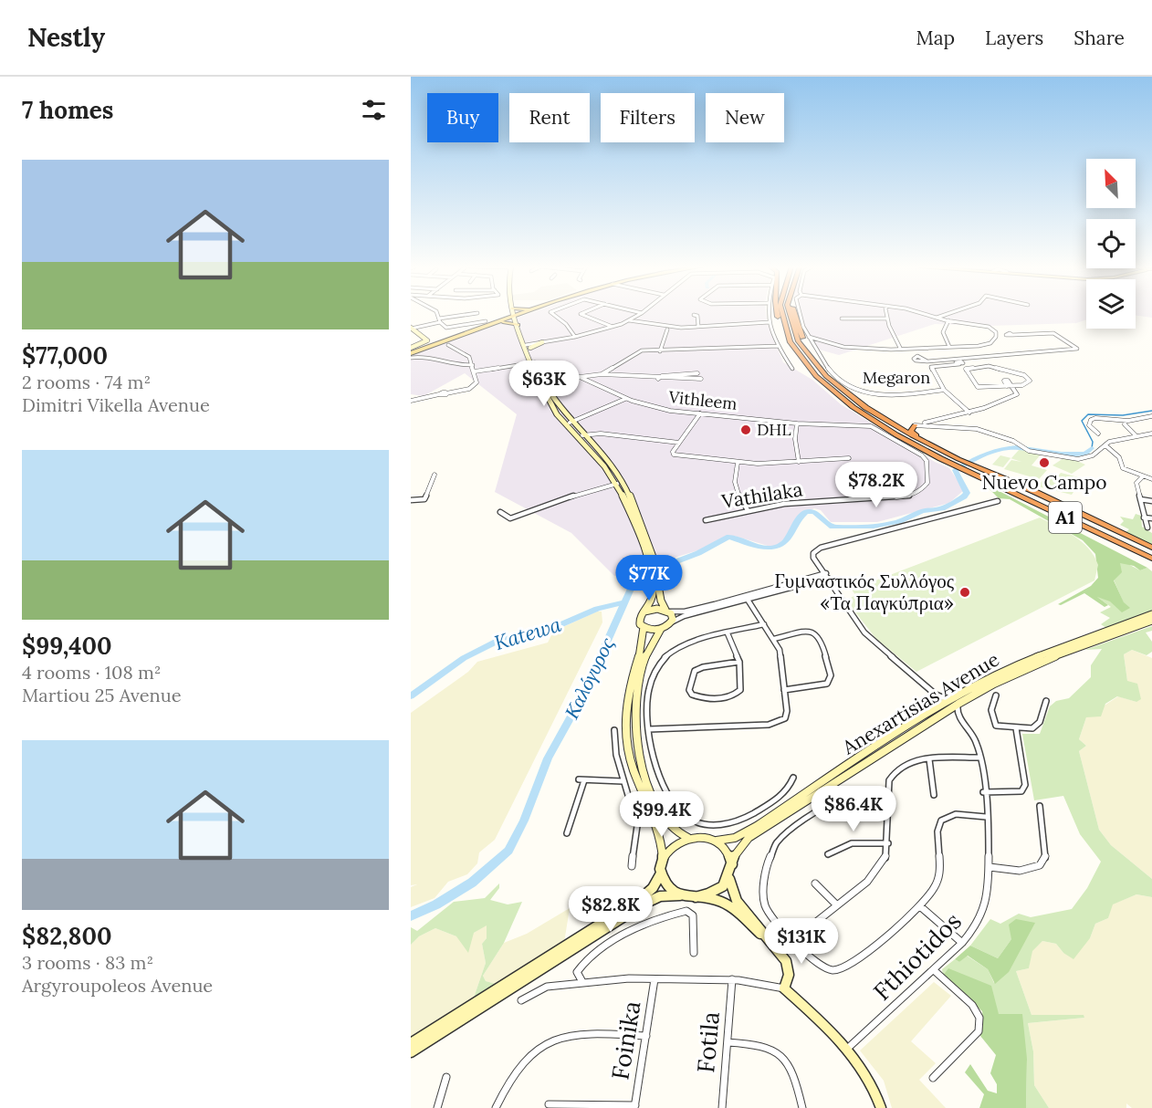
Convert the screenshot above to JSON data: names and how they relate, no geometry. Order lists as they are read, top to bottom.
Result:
{
  "streets": {
    "highway": ["A1"],
    "main road": ["Anexartisias Avenue"],
    "street": [
      "Megaron",
      "Vithleem",
      "Vathilaka",
      "Fthiotidos",
      "Foinika",
      "Fotila"
    ]
  },
  "crossings": [
    ["Vithleem", "Vathilaka"],
    ["Anexartisias Avenue", "Fthiotidos"]
  ],
  "water": ["Katewa", "Καλόγυρος"],
  "places": ["DHL", "Nuevo Campo", "Γυμναστικός Συλλόγος «Τα Παγκύπρια»"],
  "north": "top left",
  "page": {
    "header": "Nestly",
    "nav": ["Map", "Layers", "Share"],
    "heading": "7 homes",
    "chip": [
      "Buy",
      "Rent",
      "Filters",
      "New"
    ],
    "list": [
      {
        "name": "$77,000",
        "note": "2 rooms · 74 m² · Dimitri Vikella Avenue"
      },
      {
        "name": "$99,400",
        "note": "4 rooms · 108 m² · Martiou 25 Avenue"
      },
      {
        "name": "$82,800",
        "note": "3 rooms · 83 m² · Argyroupoleos Avenue"
      }
    ],
    "price": [
      "$63K",
      "$78.2K",
      "$77K",
      "$86.4K",
      "$99.4K",
      "$82.8K",
      "$131K"
    ]
  }
}
